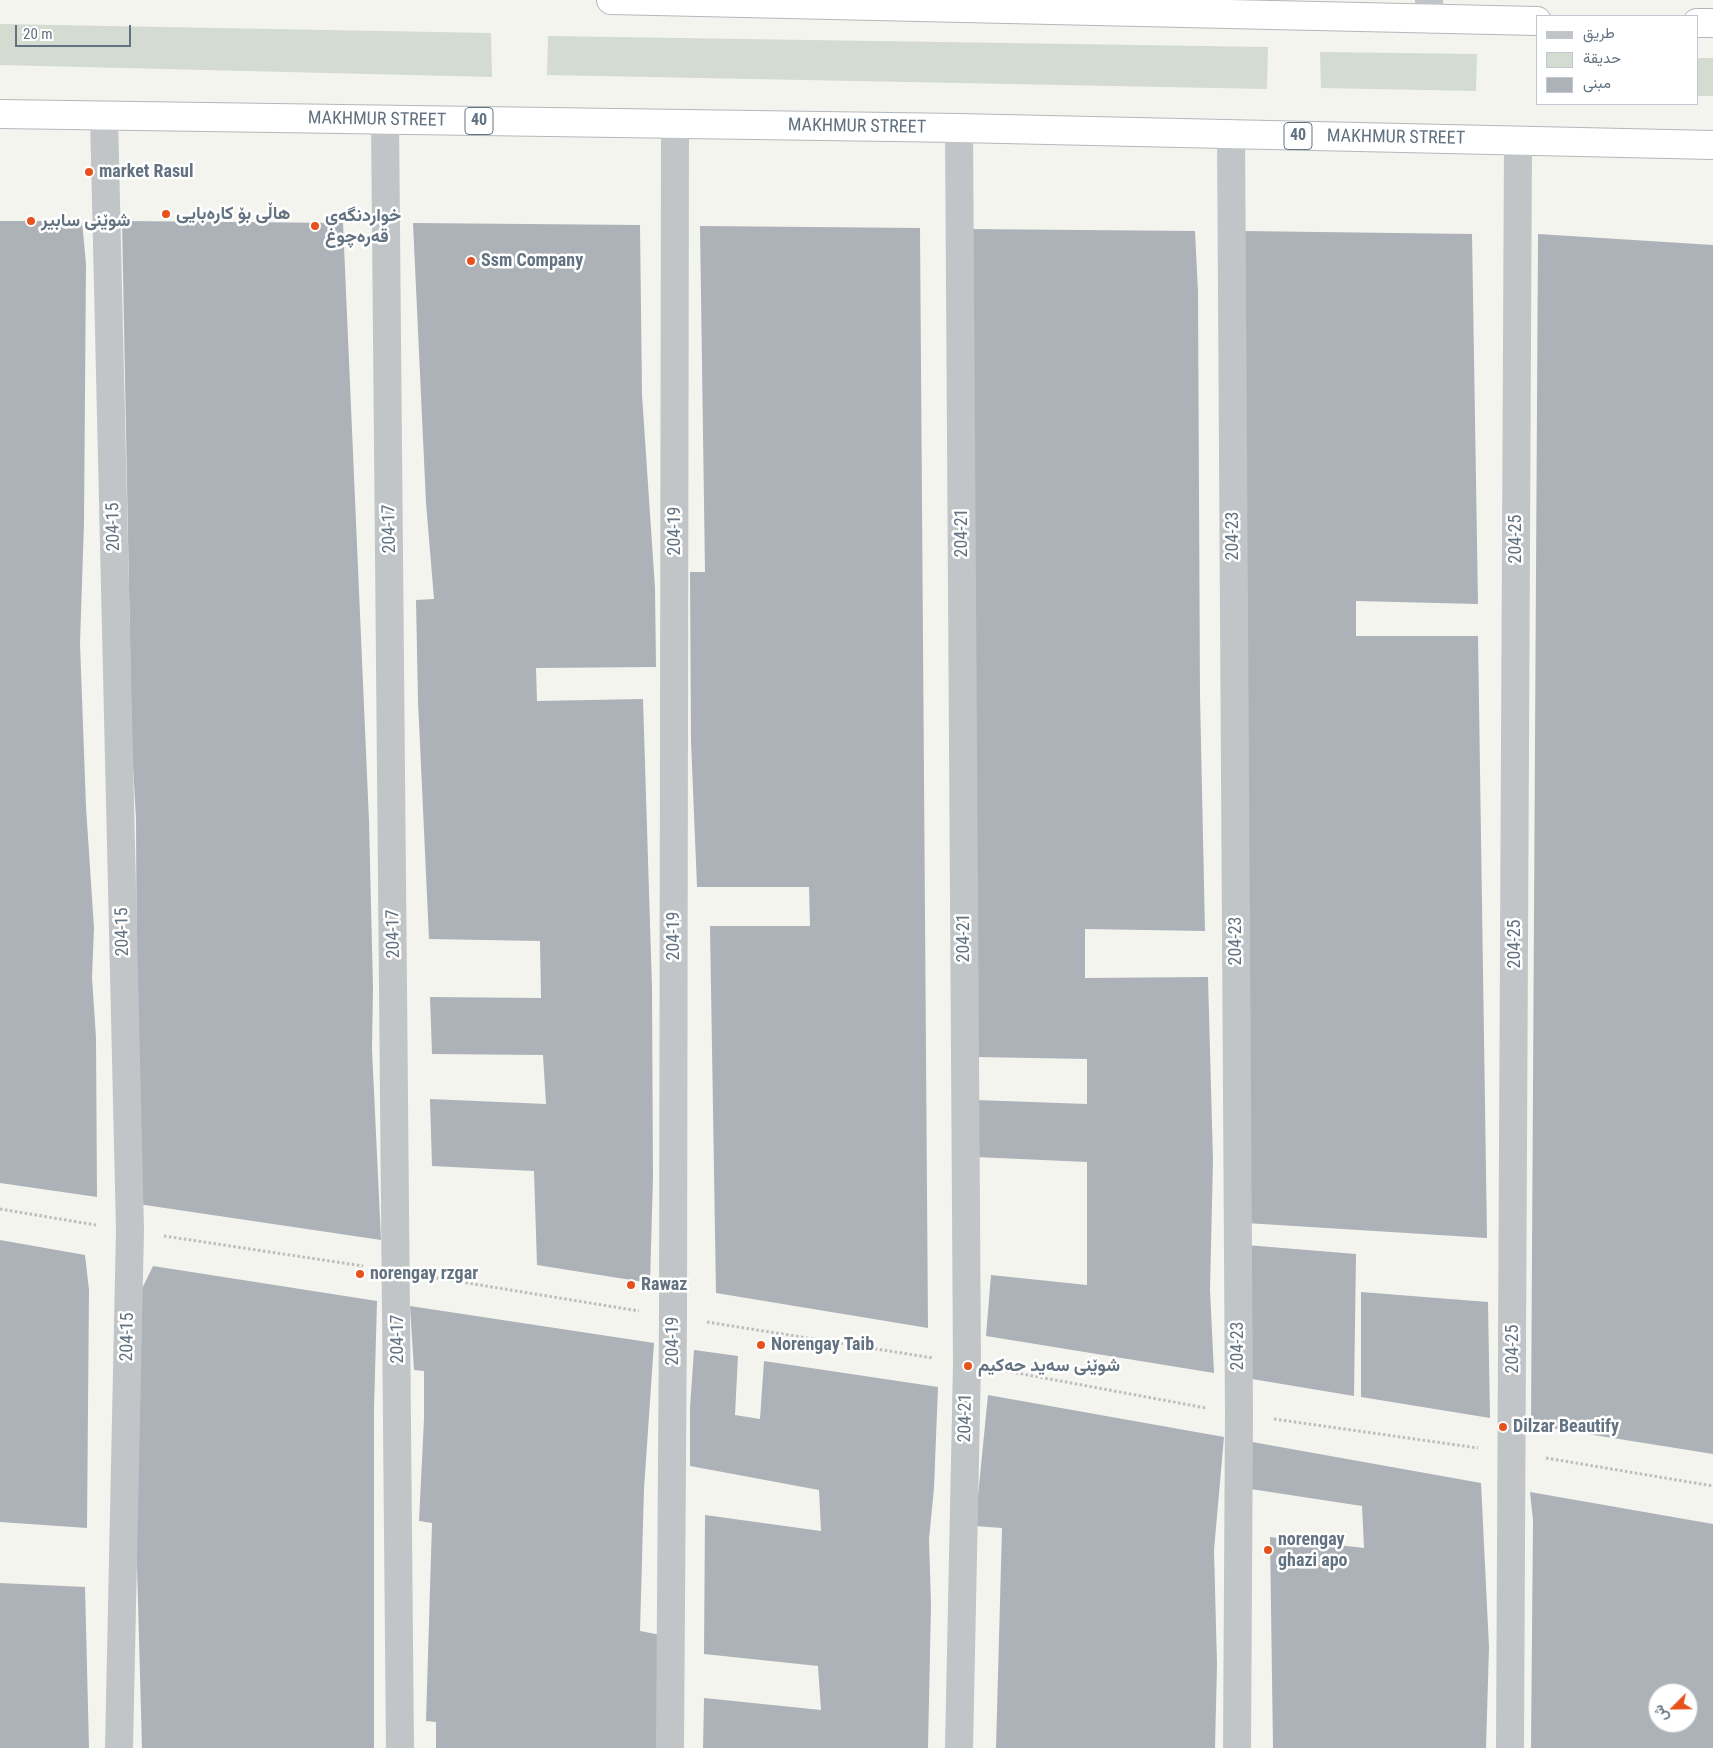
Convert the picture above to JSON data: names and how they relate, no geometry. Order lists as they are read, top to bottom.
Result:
{
  "streets": {
    "highway": ["MAKHMUR STREET", "40"],
    "street": [
      "204-15",
      "204-17",
      "204-19",
      "204-21",
      "204-23",
      "204-25"
    ]
  },
  "crossings": [
    ["MAKHMUR STREET", "204-15"],
    ["MAKHMUR STREET", "204-17"],
    ["MAKHMUR STREET", "204-19"],
    ["MAKHMUR STREET", "204-21"],
    ["MAKHMUR STREET", "204-23"],
    ["MAKHMUR STREET", "204-25"]
  ],
  "places": [
    "market Rasul",
    "هاڵی بۆ کارەبایی",
    "شوێنی سابیر",
    "خواردنگەی قەرەچوغ",
    "Ssm Company",
    "norengay rzgar",
    "Rawaz",
    "Norengay Taib",
    "شوێنی سەید حەکیم",
    "Dilzar Beautify",
    "norengay ghazi apo"
  ],
  "legend": ["طريق", "حديقة", "مبنى"],
  "scale_bar": "20 m",
  "north": "bottom left"
}
